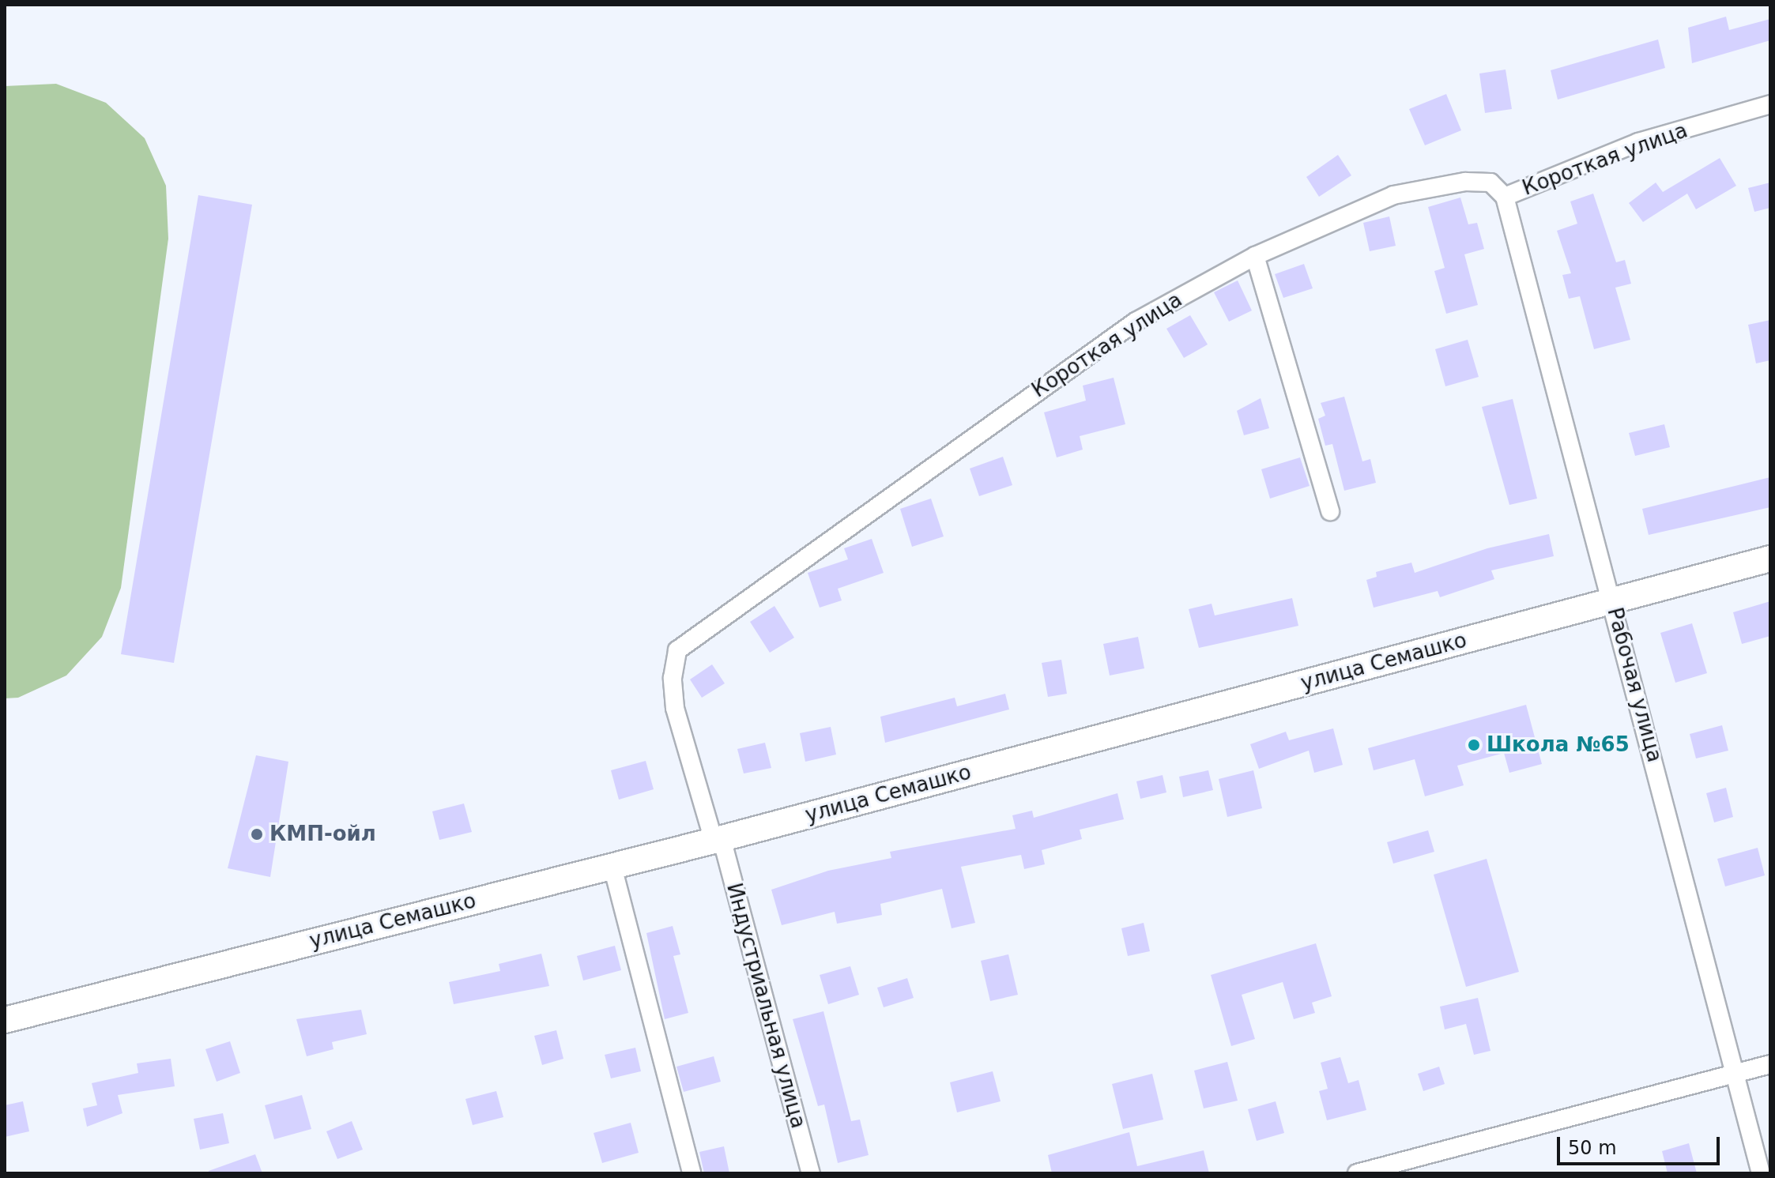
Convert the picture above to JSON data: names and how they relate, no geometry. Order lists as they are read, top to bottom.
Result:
{
  "streets": {
    "main road": ["улица Семашко"],
    "street": ["Короткая улица", "Рабочая улица", "Индустриальная улица"]
  },
  "crossings": [
    ["Короткая улица", "улица Семашко"],
    ["Короткая улица", "Рабочая улица"],
    ["Короткая улица", "Индустриальная улица"],
    ["улица Семашко", "Рабочая улица"],
    ["улица Семашко", "Индустриальная улица"]
  ],
  "places": ["Школа №65", "КМП-ойл"],
  "scale_bar": "50 m"
}
